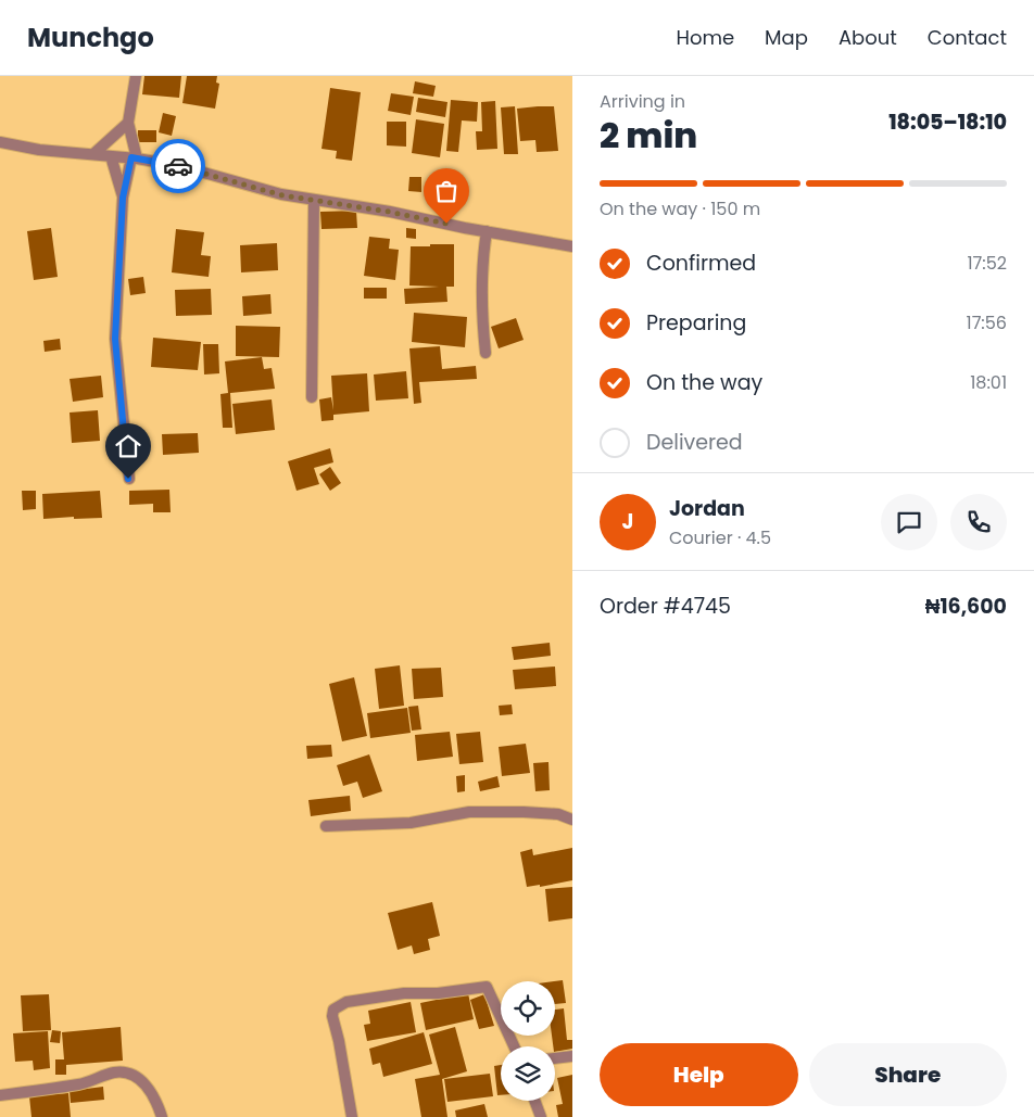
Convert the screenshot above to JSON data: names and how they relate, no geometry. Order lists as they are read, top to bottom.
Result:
{
  "page": {
    "header": "Munchgo",
    "nav": [
      "Home",
      "Map",
      "About",
      "Contact"
    ],
    "heading": ["2 min", "Arriving in", "18:05–18:10"],
    "panel": [
      "Jordan",
      "Courier · 4.5",
      "Order #4745",
      "₦16,600"
    ],
    "bar": "On the way · 150 m",
    "list": [
      ["Confirmed", "17:52"],
      ["Preparing", "17:56"],
      ["On the way", "18:01"],
      "Delivered"
    ],
    "round": "J",
    "buttons": ["Help", "Share"]
  }
}
